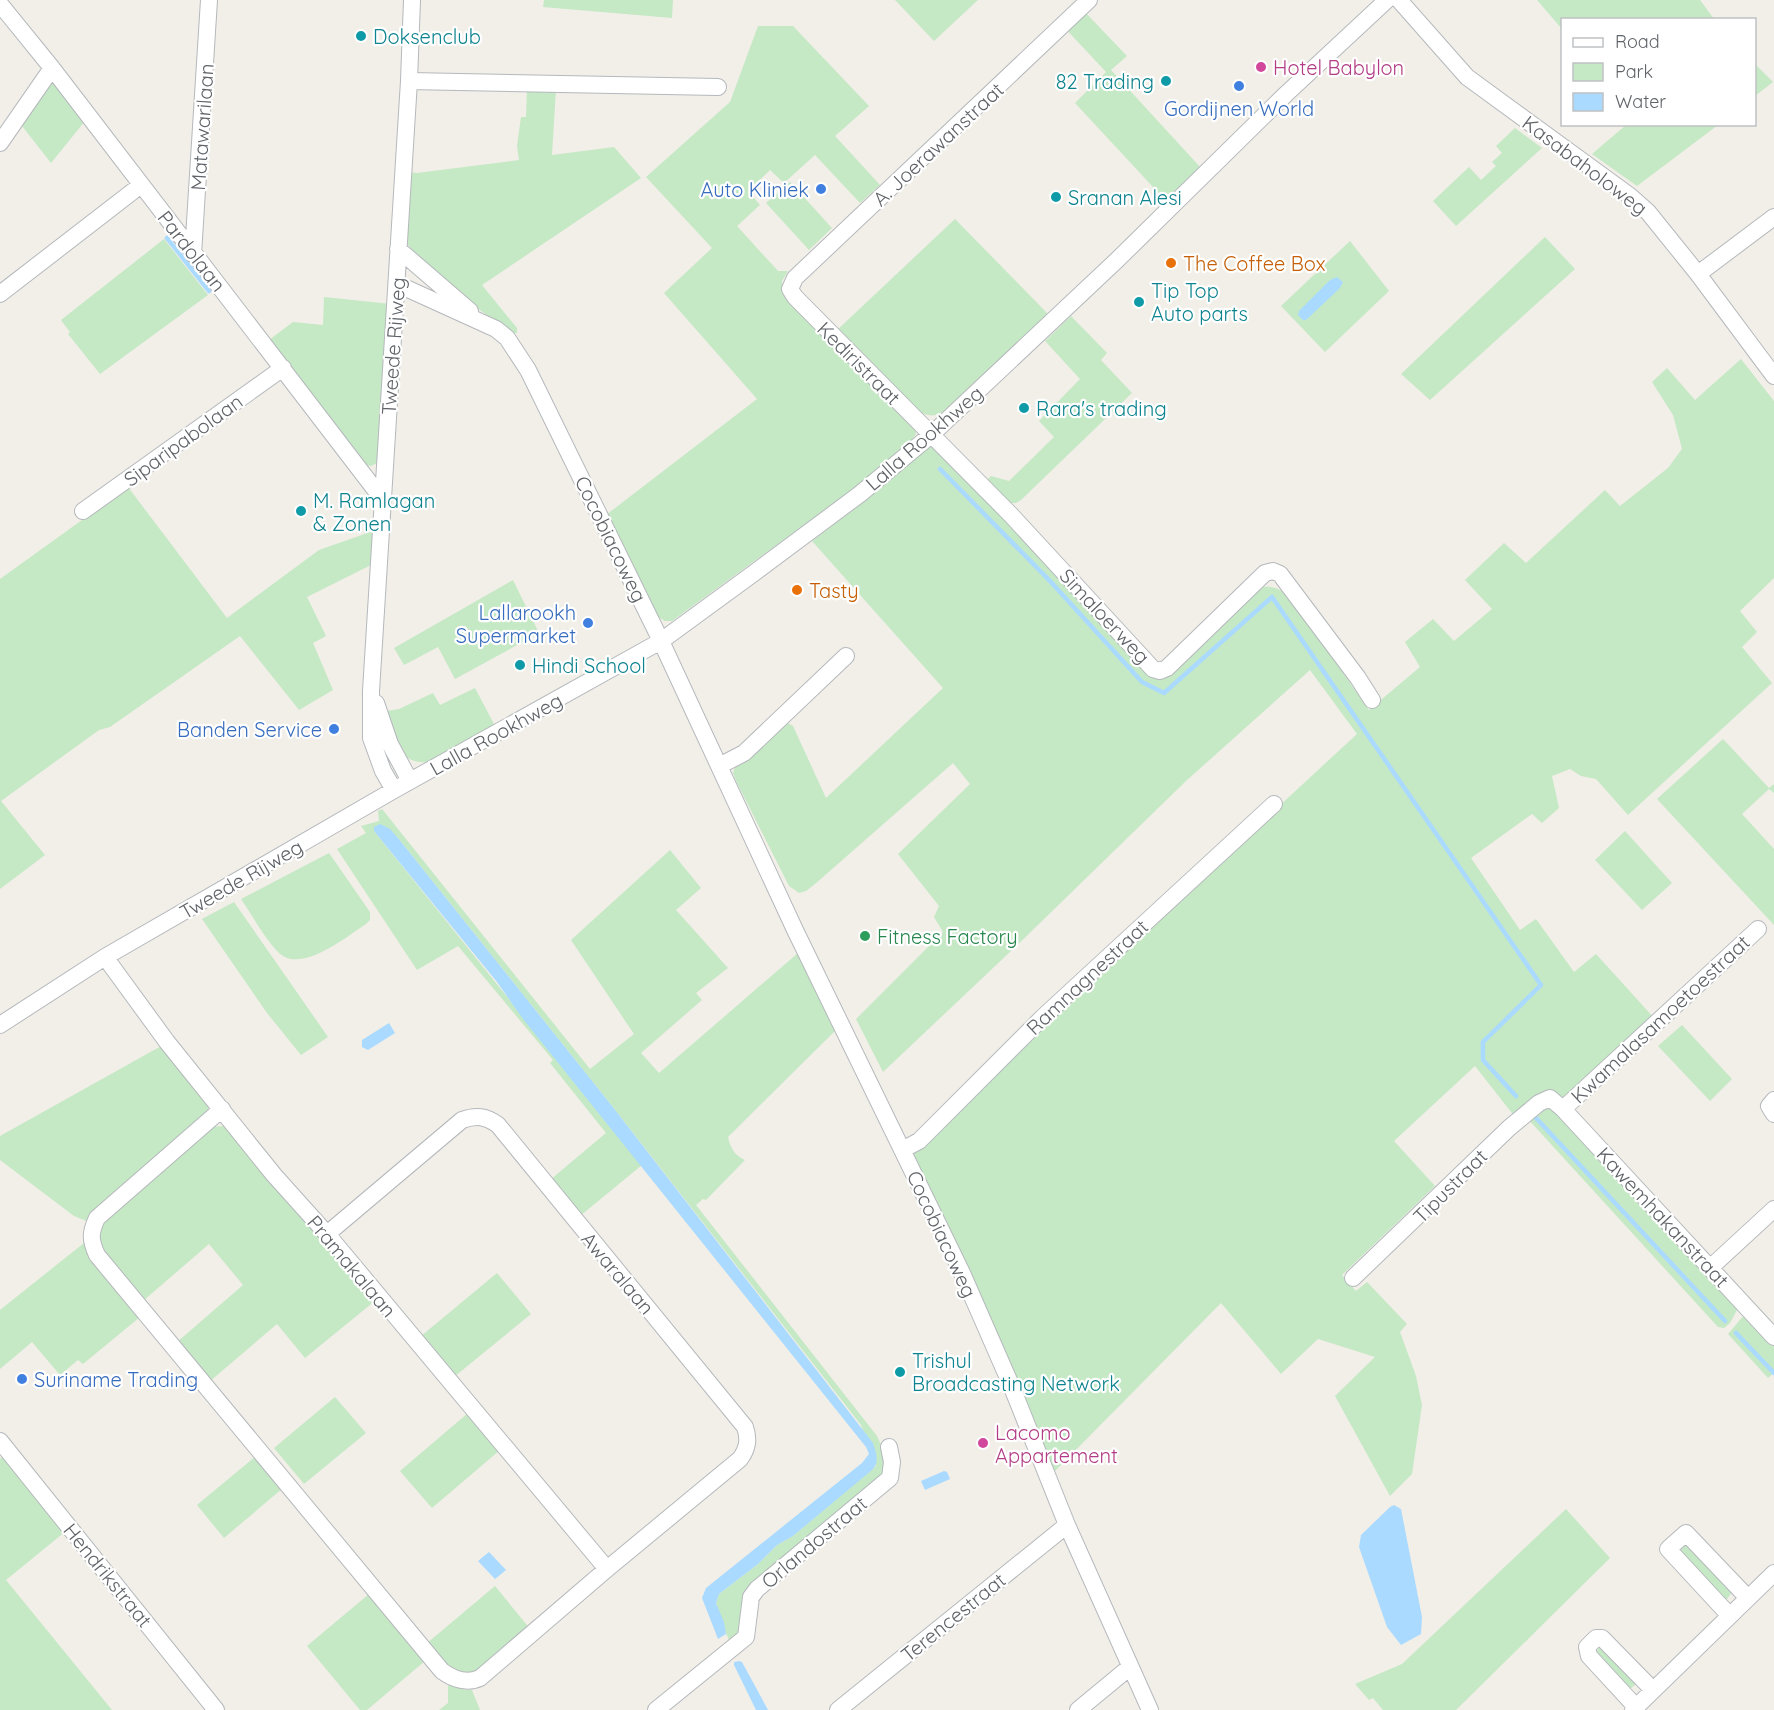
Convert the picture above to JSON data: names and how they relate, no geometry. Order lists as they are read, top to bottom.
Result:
{
  "streets": {
    "street": [
      "Matawarilaan",
      "A. Joerawanstraat",
      "Kasabaholoweg",
      "Pardolaan",
      "Tweede Rijweg",
      "Kediristraat",
      "Lalla Rookhweg",
      "Siparipabolaan",
      "Cocobiacoweg",
      "Simaloerweg",
      "Ramnagnestraat",
      "Kwamalasamoetoestraat",
      "Tipustraat",
      "Kawemhakanstraat",
      "Pramakalaan",
      "Awaralaan",
      "Orlandostraat",
      "Hendrikstraat",
      "Terencestraat"
    ]
  },
  "crossings": [
    ["Matawarilaan", "Pardolaan"],
    ["A. Joerawanstraat", "Kediristraat"],
    ["Pardolaan", "Tweede Rijweg"],
    ["Pardolaan", "Siparipabolaan"],
    ["Tweede Rijweg", "Lalla Rookhweg"],
    ["Tweede Rijweg", "Cocobiacoweg"],
    ["Tweede Rijweg", "Pramakalaan"],
    ["Kediristraat", "Lalla Rookhweg"],
    ["Kediristraat", "Simaloerweg"],
    ["Lalla Rookhweg", "Cocobiacoweg"],
    ["Lalla Rookhweg", "Simaloerweg"],
    ["Cocobiacoweg", "Ramnagnestraat"],
    ["Cocobiacoweg", "Terencestraat"],
    ["Kwamalasamoetoestraat", "Tipustraat"],
    ["Kwamalasamoetoestraat", "Kawemhakanstraat"],
    ["Tipustraat", "Kawemhakanstraat"],
    ["Pramakalaan", "Awaralaan"]
  ],
  "places": [
    "Doksenclub",
    "Hotel Babylon",
    "82 Trading",
    "Gordijnen World",
    "Auto Kliniek",
    "Sranan Alesi",
    "The Coffee Box",
    "Tip Top Auto parts",
    "Rara's trading",
    "M. Ramlagan & Zonen",
    "Tasty",
    "Lallarookh Supermarket",
    "Hindi School",
    "Banden Service",
    "Fitness Factory",
    "Trishul Broadcasting Network",
    "Suriname Trading",
    "Lacomo Appartement"
  ],
  "legend": ["Road", "Park", "Water"]
}
